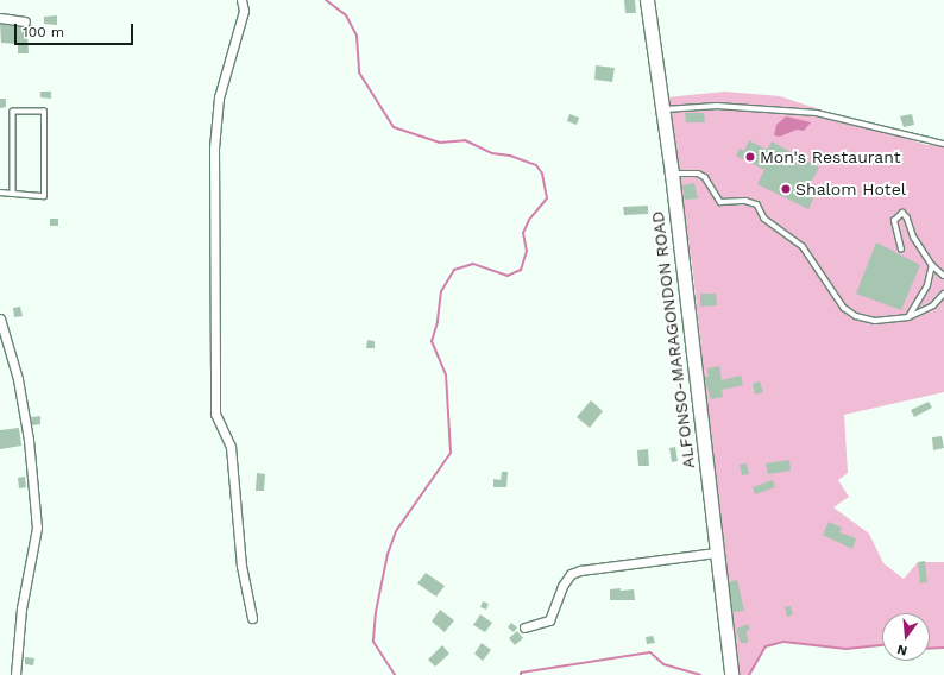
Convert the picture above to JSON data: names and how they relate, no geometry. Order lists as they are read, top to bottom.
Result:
{
  "streets": {
    "street": ["ALFONSO-MARAGONDON ROAD"]
  },
  "places": ["Mon's Restaurant", "Shalom Hotel"],
  "scale_bar": "100 m",
  "north": "bottom"
}
